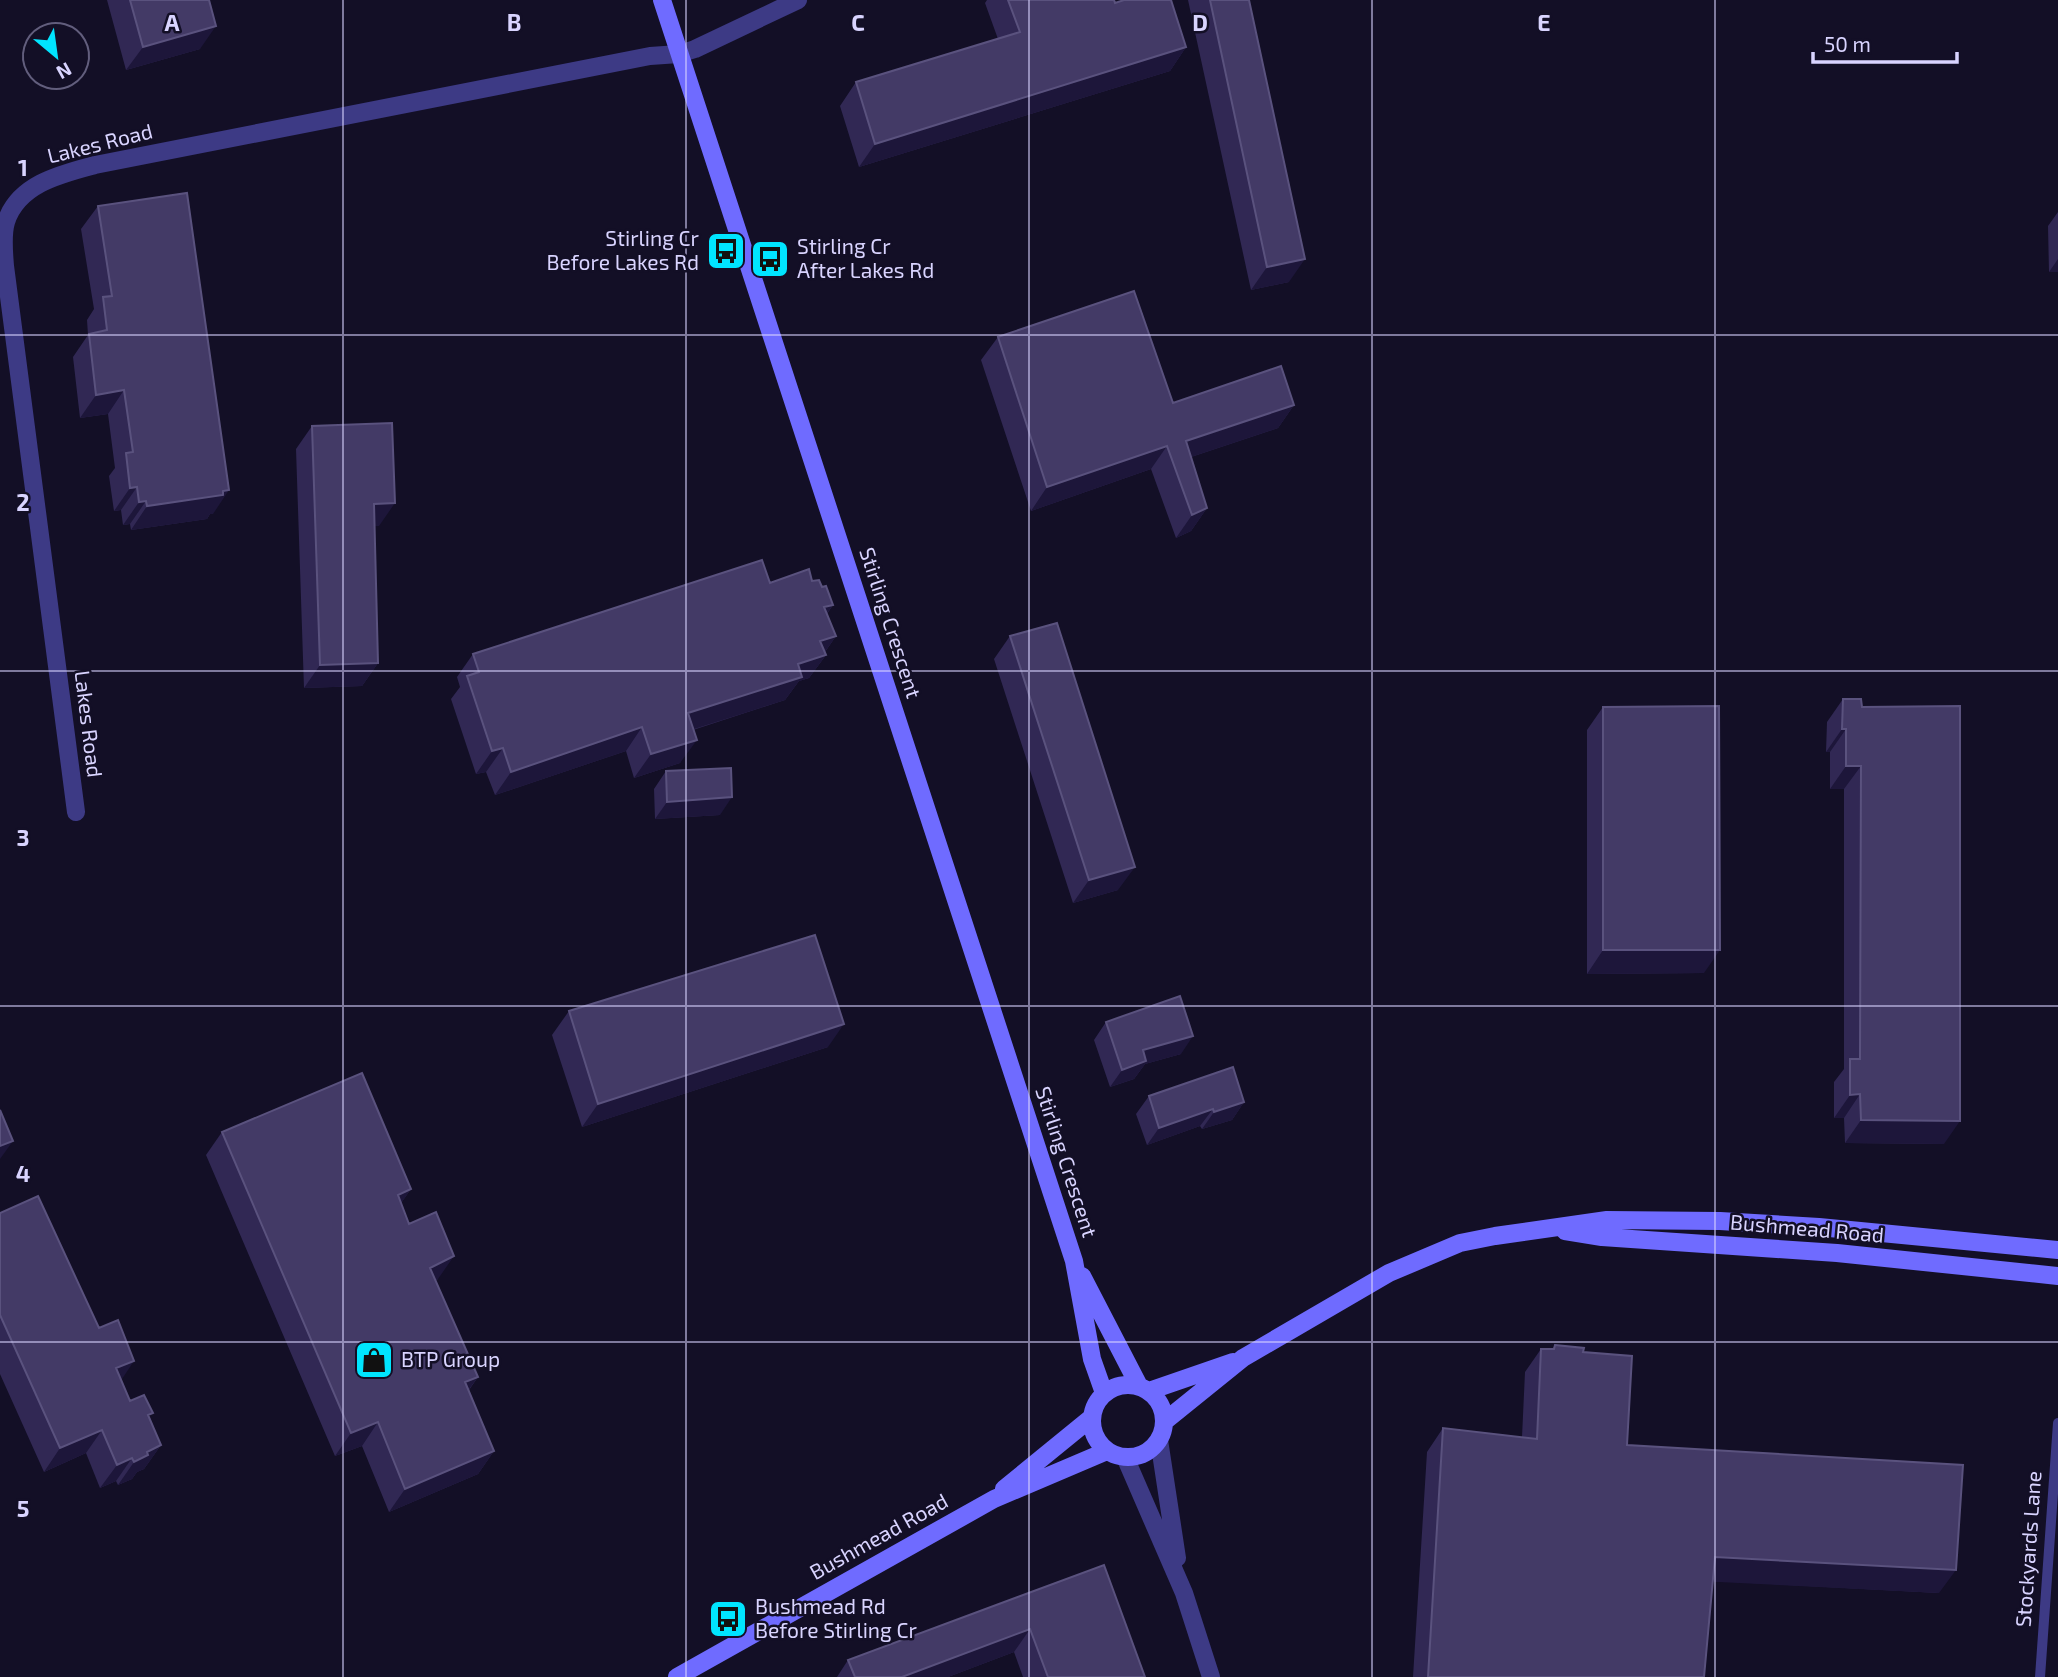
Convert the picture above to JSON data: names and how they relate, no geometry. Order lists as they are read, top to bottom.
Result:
{
  "streets": {
    "main road": ["Stirling Crescent", "Bushmead Road"],
    "street": ["Lakes Road"],
    "lane": ["Stockyards Lane"]
  },
  "crossings": [
    ["Lakes Road", "Stirling Crescent"],
    ["Stirling Crescent", "Bushmead Road"]
  ],
  "places": {
    "bus stop": ["Stirling Cr Before Lakes Rd", "Stirling Cr After Lakes Rd", "Bushmead Rd Before Stirling Cr"],
    "shop": ["BTP Group"]
  },
  "scale_bar": "50 m",
  "north": "bottom right",
  "grid": {
    "columns": [
      "A",
      "B",
      "C",
      "D",
      "E"
    ],
    "rows": [
      "1",
      "2",
      "3",
      "4",
      "5"
    ]
  }
}
